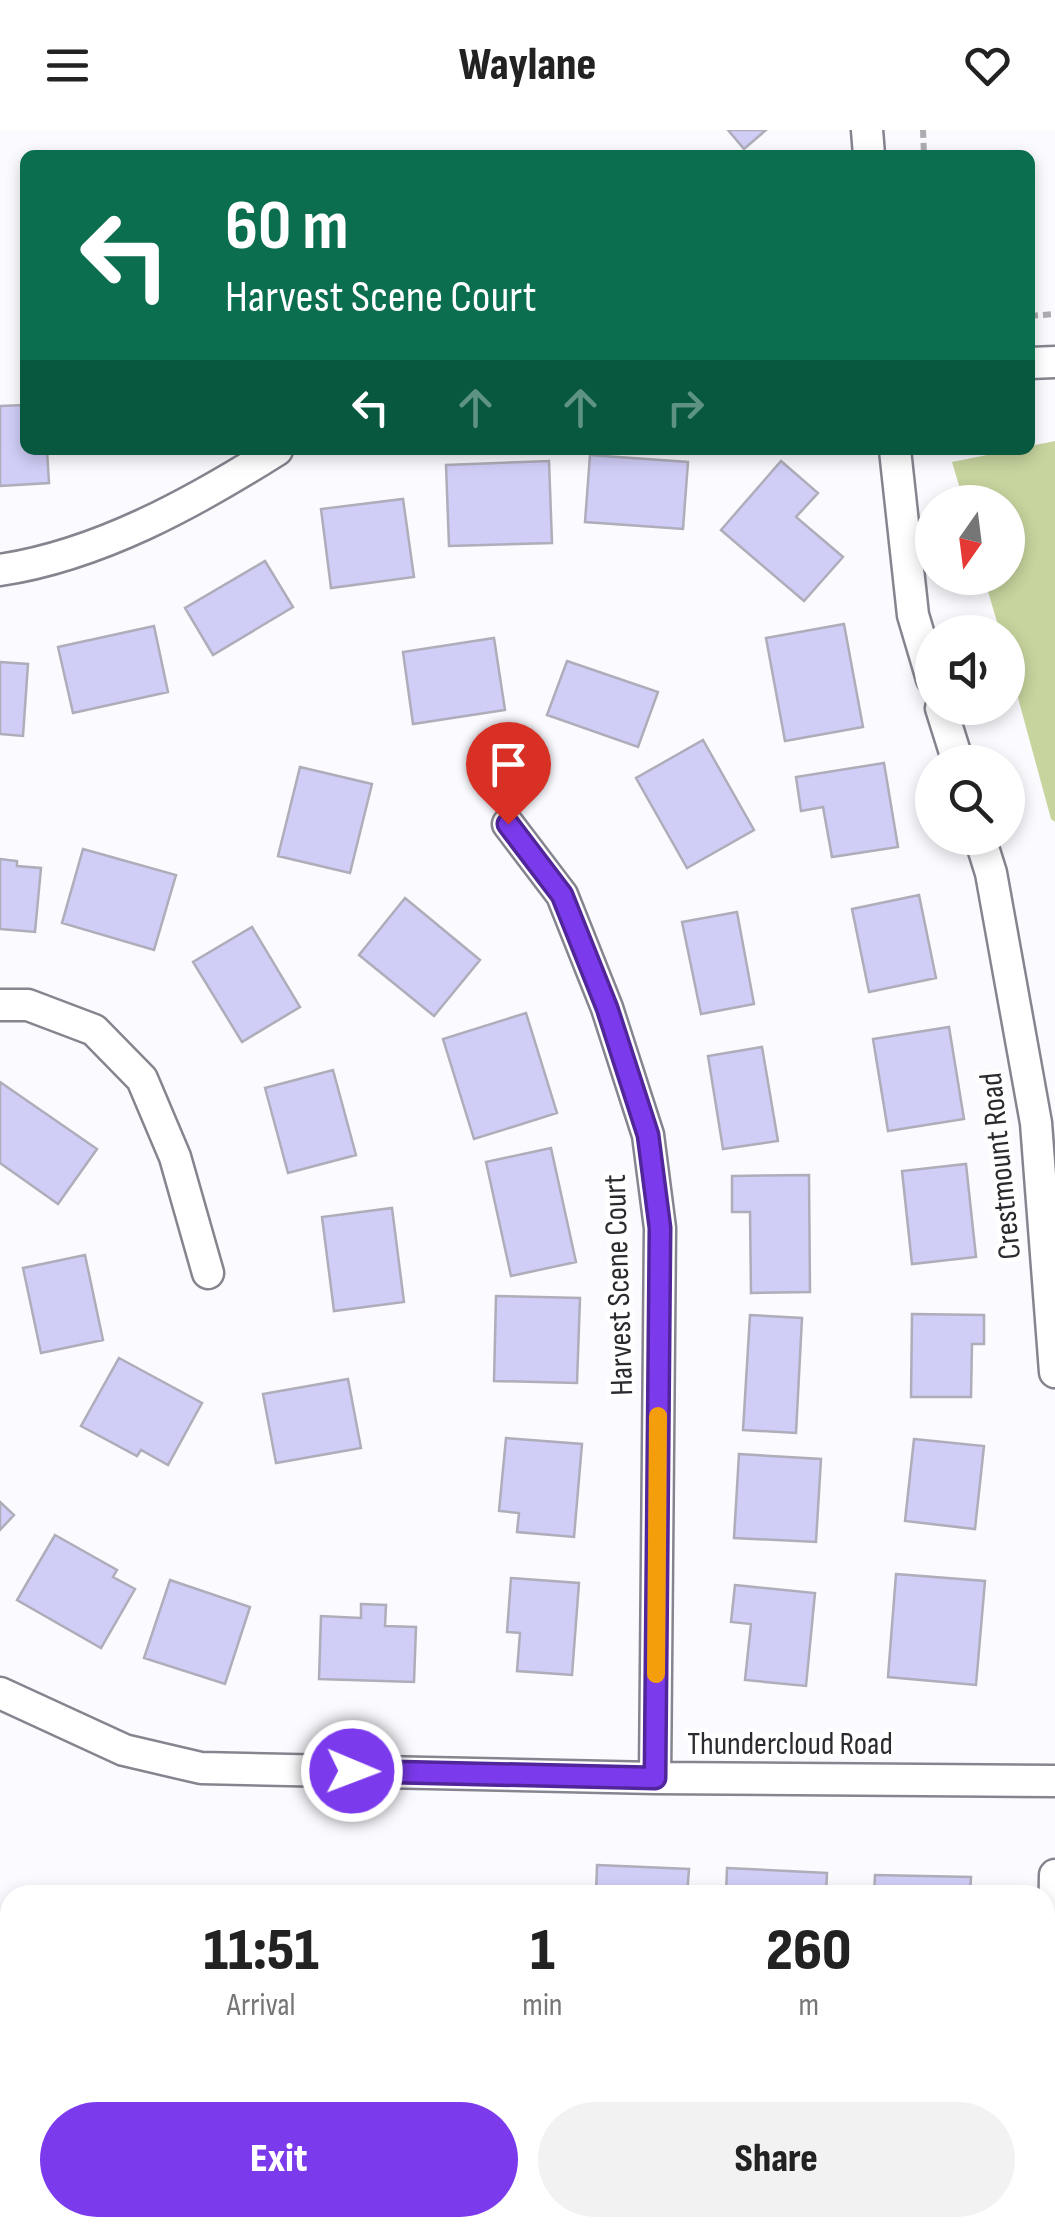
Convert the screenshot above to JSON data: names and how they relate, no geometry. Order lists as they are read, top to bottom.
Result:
{
  "streets": {
    "street": ["Crestmount Road", "Harvest Scene Court", "Thundercloud Road"]
  },
  "crossings": [
    ["Harvest Scene Court", "Thundercloud Road"]
  ],
  "north": "bottom",
  "page": {
    "header": "Waylane",
    "turn": ["60 m", "Harvest Scene Court"],
    "eta": [
      "11:51",
      "Arrival",
      "1",
      "min",
      "260",
      "m"
    ],
    "buttons": ["Exit", "Share"]
  }
}
